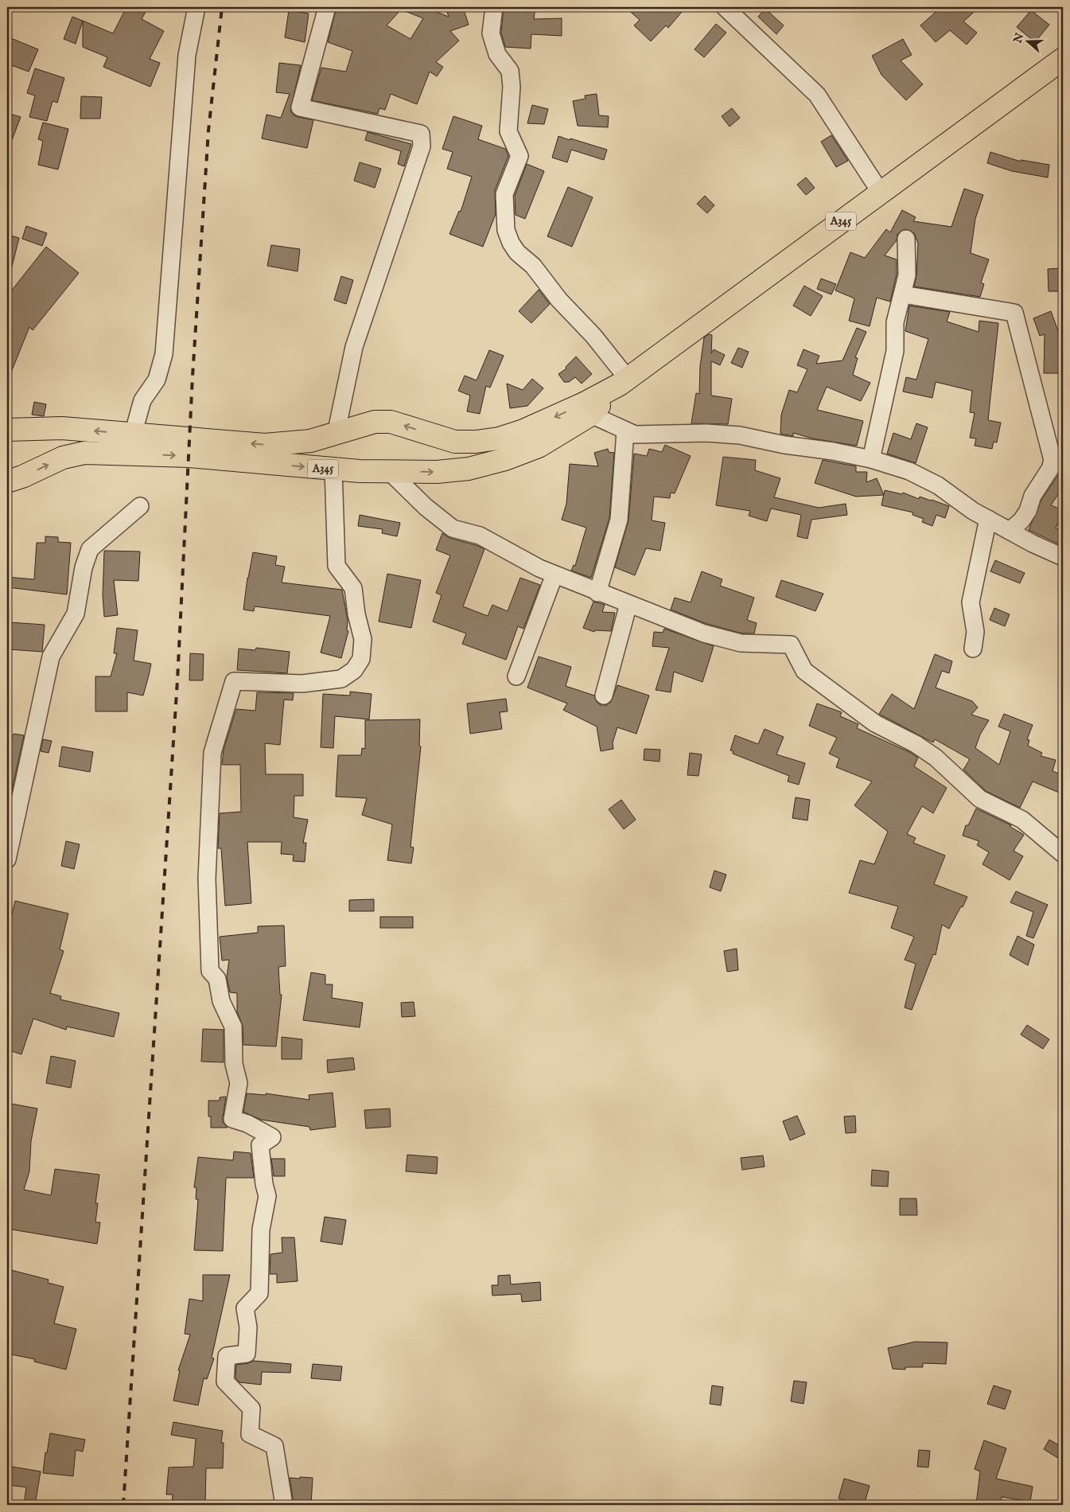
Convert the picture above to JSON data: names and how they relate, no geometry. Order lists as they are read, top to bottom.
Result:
{
  "streets": {
    "highway": ["A345"]
  },
  "north": "left"
}
